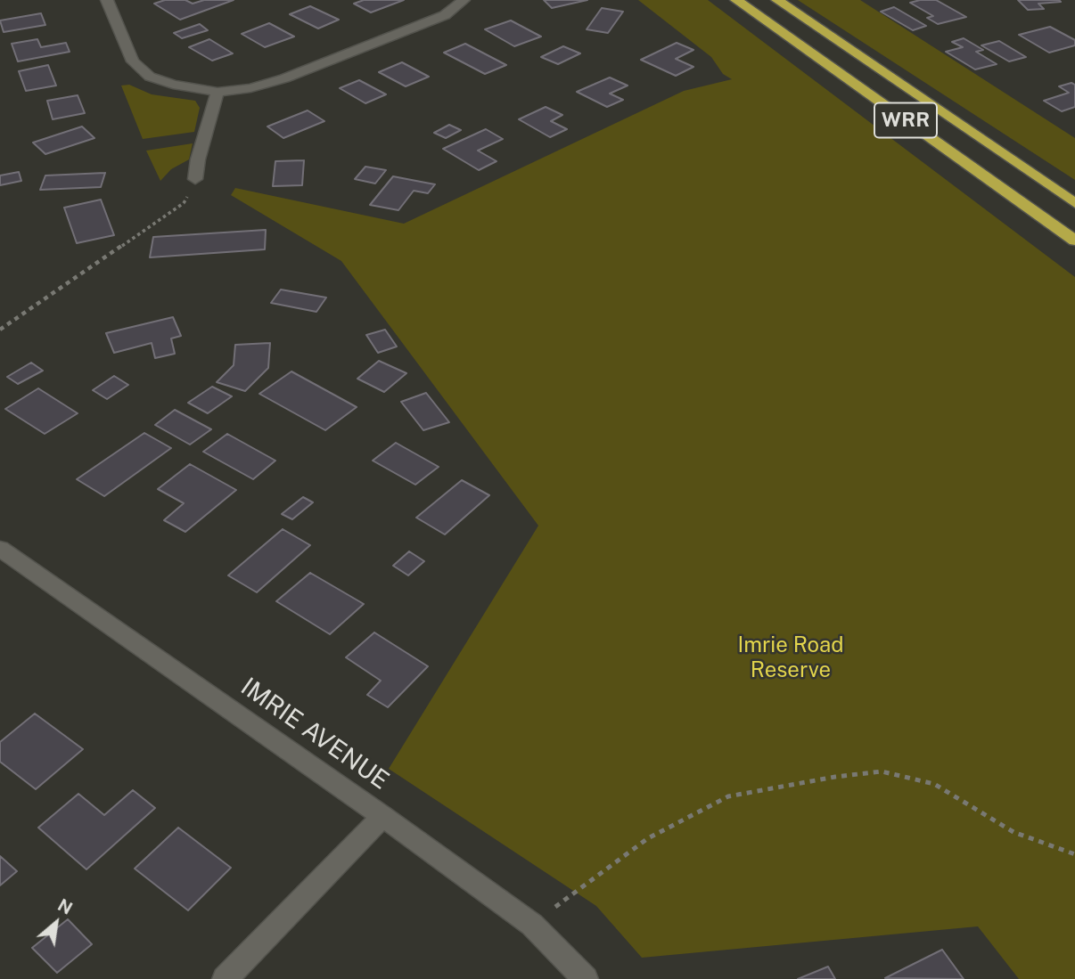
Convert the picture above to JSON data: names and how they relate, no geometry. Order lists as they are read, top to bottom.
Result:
{
  "streets": {
    "highway": ["WRR"],
    "street": ["IMRIE AVENUE"]
  },
  "parks": ["Imrie Road Reserve"],
  "north": "top right"
}
